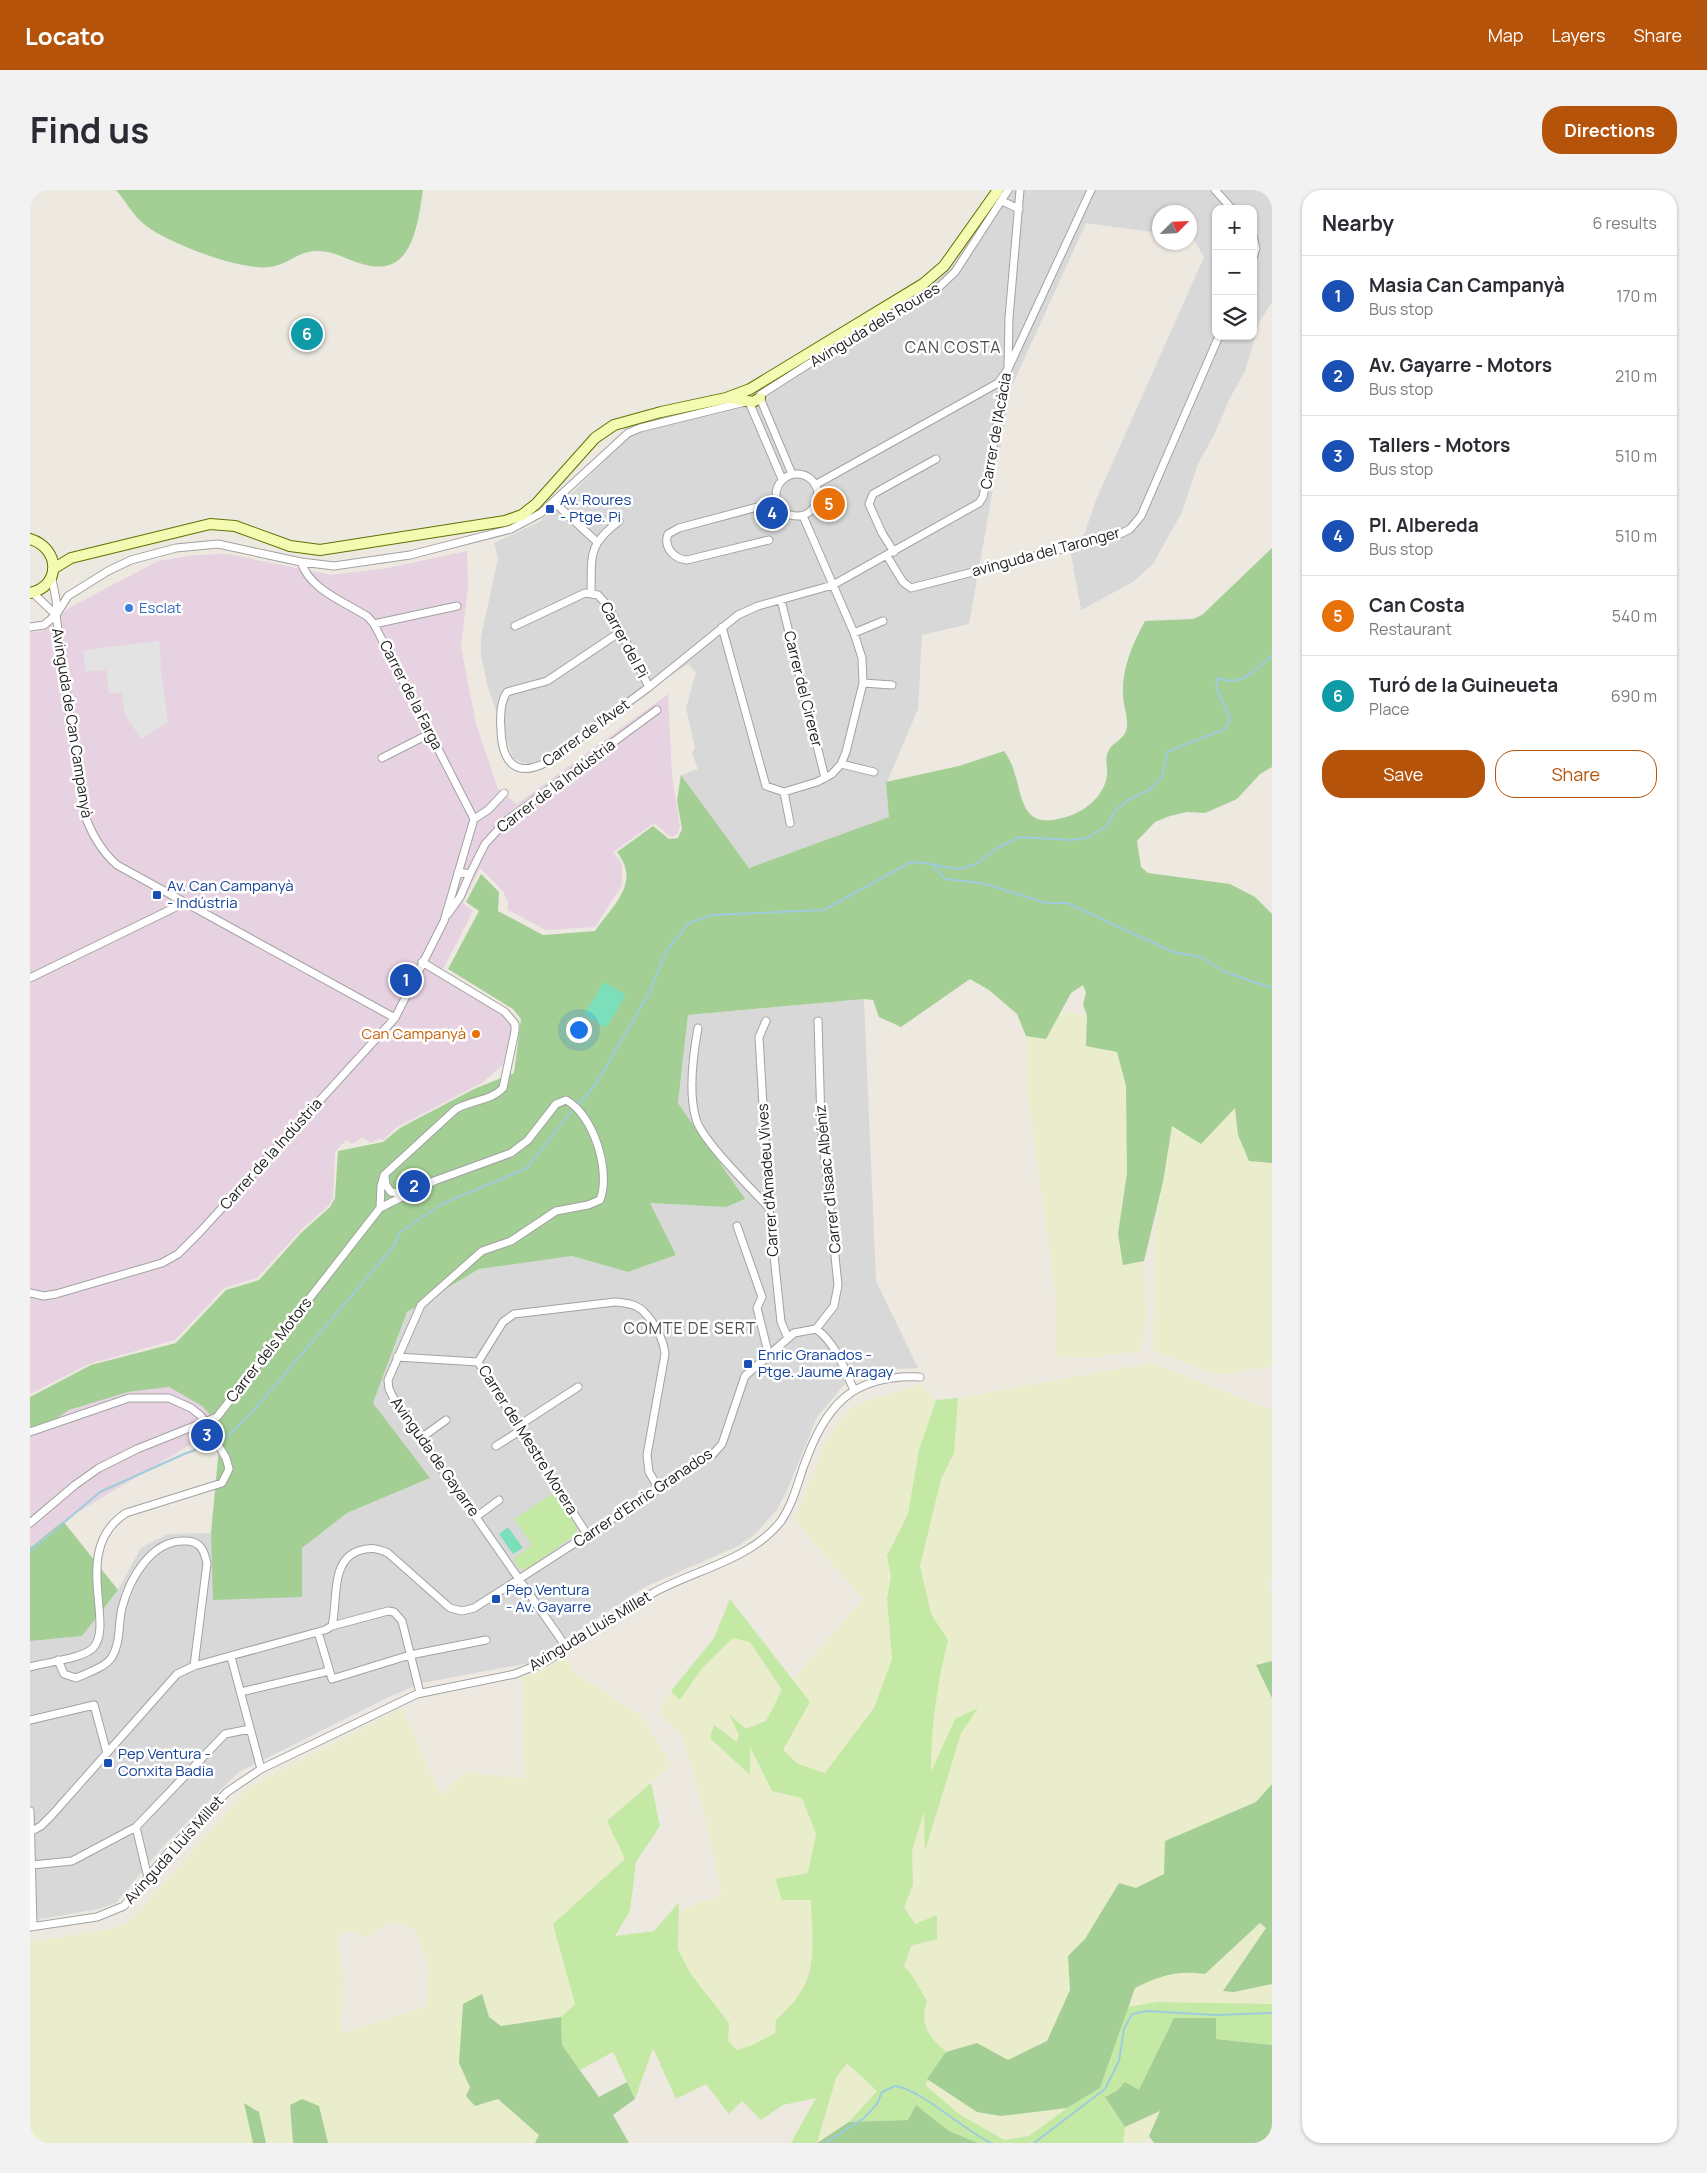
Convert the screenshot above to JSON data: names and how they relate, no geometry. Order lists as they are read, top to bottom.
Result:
{
  "streets": {
    "street": [
      "Avinguda dels Roures",
      "Carrer de l'Acàcia",
      "avinguda del Taronger",
      "Carrer del Pi",
      "Carrer del Cirerer",
      "Carrer de la Farga",
      "Avinguda de Can Campanyà",
      "Carrer de l'Avet",
      "Carrer de la Indústria",
      "Carrer d'Isaac Albéniz",
      "Carrer d'Amadeu Vives",
      "Carrer dels Motors",
      "Carrer del Mestre Morera",
      "Avinguda de Gayarre",
      "Carrer d'Enric Granados",
      "Avinguda Lluís Millet"
    ]
  },
  "crossings": [
    ["Carrer de l'Acàcia", "avinguda del Taronger"],
    ["Carrer de l'Acàcia", "Carrer de l'Avet"],
    ["Carrer del Pi", "Carrer de l'Avet"],
    ["Carrer del Cirerer", "Carrer de l'Avet"],
    ["Carrer de la Farga", "Carrer de la Indústria"],
    ["Avinguda de Can Campanyà", "Carrer de la Indústria"],
    ["Carrer d'Isaac Albéniz", "Carrer d'Enric Granados"],
    ["Carrer d'Amadeu Vives", "Carrer d'Enric Granados"],
    ["Carrer dels Motors", "Avinguda de Gayarre"],
    ["Carrer del Mestre Morera", "Carrer d'Enric Granados"],
    ["Avinguda de Gayarre", "Carrer d'Enric Granados"]
  ],
  "districts": ["CAN COSTA", "COMTE DE SERT"],
  "places": {
    "transit": [
      "Av. Roures - Ptge. Pi",
      "Av. Can Campanyà - Indústria",
      "Enric Granados - Ptge. Jaume Aragay",
      "Pep Ventura - Av. Gayarre",
      "Pep Ventura - Conxita Badia"
    ],
    "other": ["Esclat", "Can Campanyà"]
  },
  "north": "top right",
  "page": {
    "header": "Locato",
    "nav": ["Map", "Layers", "Share"],
    "title": "Find us",
    "buttons": [
      "Directions",
      ["Save", "Share"]
    ],
    "heading": ["Nearby", "6 results"],
    "map_buttons": ["+", "−"],
    "list": [
      {
        "mark": "1",
        "name": "Masia Can Campanyà",
        "note": "Bus stop",
        "value": "170 m"
      },
      {
        "mark": "2",
        "name": "Av. Gayarre - Motors",
        "note": "Bus stop",
        "value": "210 m"
      },
      {
        "mark": "3",
        "name": "Tallers - Motors",
        "note": "Bus stop",
        "value": "510 m"
      },
      {
        "mark": "4",
        "name": "Pl. Albereda",
        "note": "Bus stop",
        "value": "510 m"
      },
      {
        "mark": "5",
        "name": "Can Costa",
        "note": "Restaurant",
        "value": "540 m"
      },
      {
        "mark": "6",
        "name": "Turó de la Guineueta",
        "note": "Place",
        "value": "690 m"
      }
    ],
    "pins": [
      "6",
      "5",
      "4",
      "1",
      "2",
      "3"
    ]
  }
}
